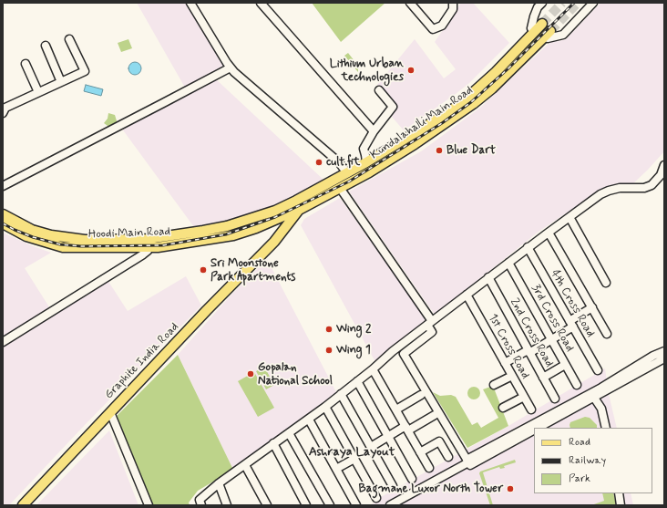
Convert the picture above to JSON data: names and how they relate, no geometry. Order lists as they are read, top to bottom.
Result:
{
  "streets": {
    "main road": ["Kundalahalli Main Road", "Hoodi Main Road", "Graphite India Road"],
    "street": [
      "4th Cross Road",
      "3rd Cross Road",
      "2nd Cross Road",
      "1st Cross Road"
    ]
  },
  "crossings": [
    ["Kundalahalli Main Road", "Hoodi Main Road"],
    ["Kundalahalli Main Road", "Graphite India Road"]
  ],
  "districts": ["Ashraya Layout"],
  "places": [
    "Lithium Urban technologies",
    "Blue Dart",
    "cult.fit",
    "Sri Moonstone Park Apartments",
    "Wing 2",
    "Wing 1",
    "Gopalan National School",
    "Bagmane Luxor North Tower"
  ],
  "legend": ["Road", "Railway", "Park"]
}
